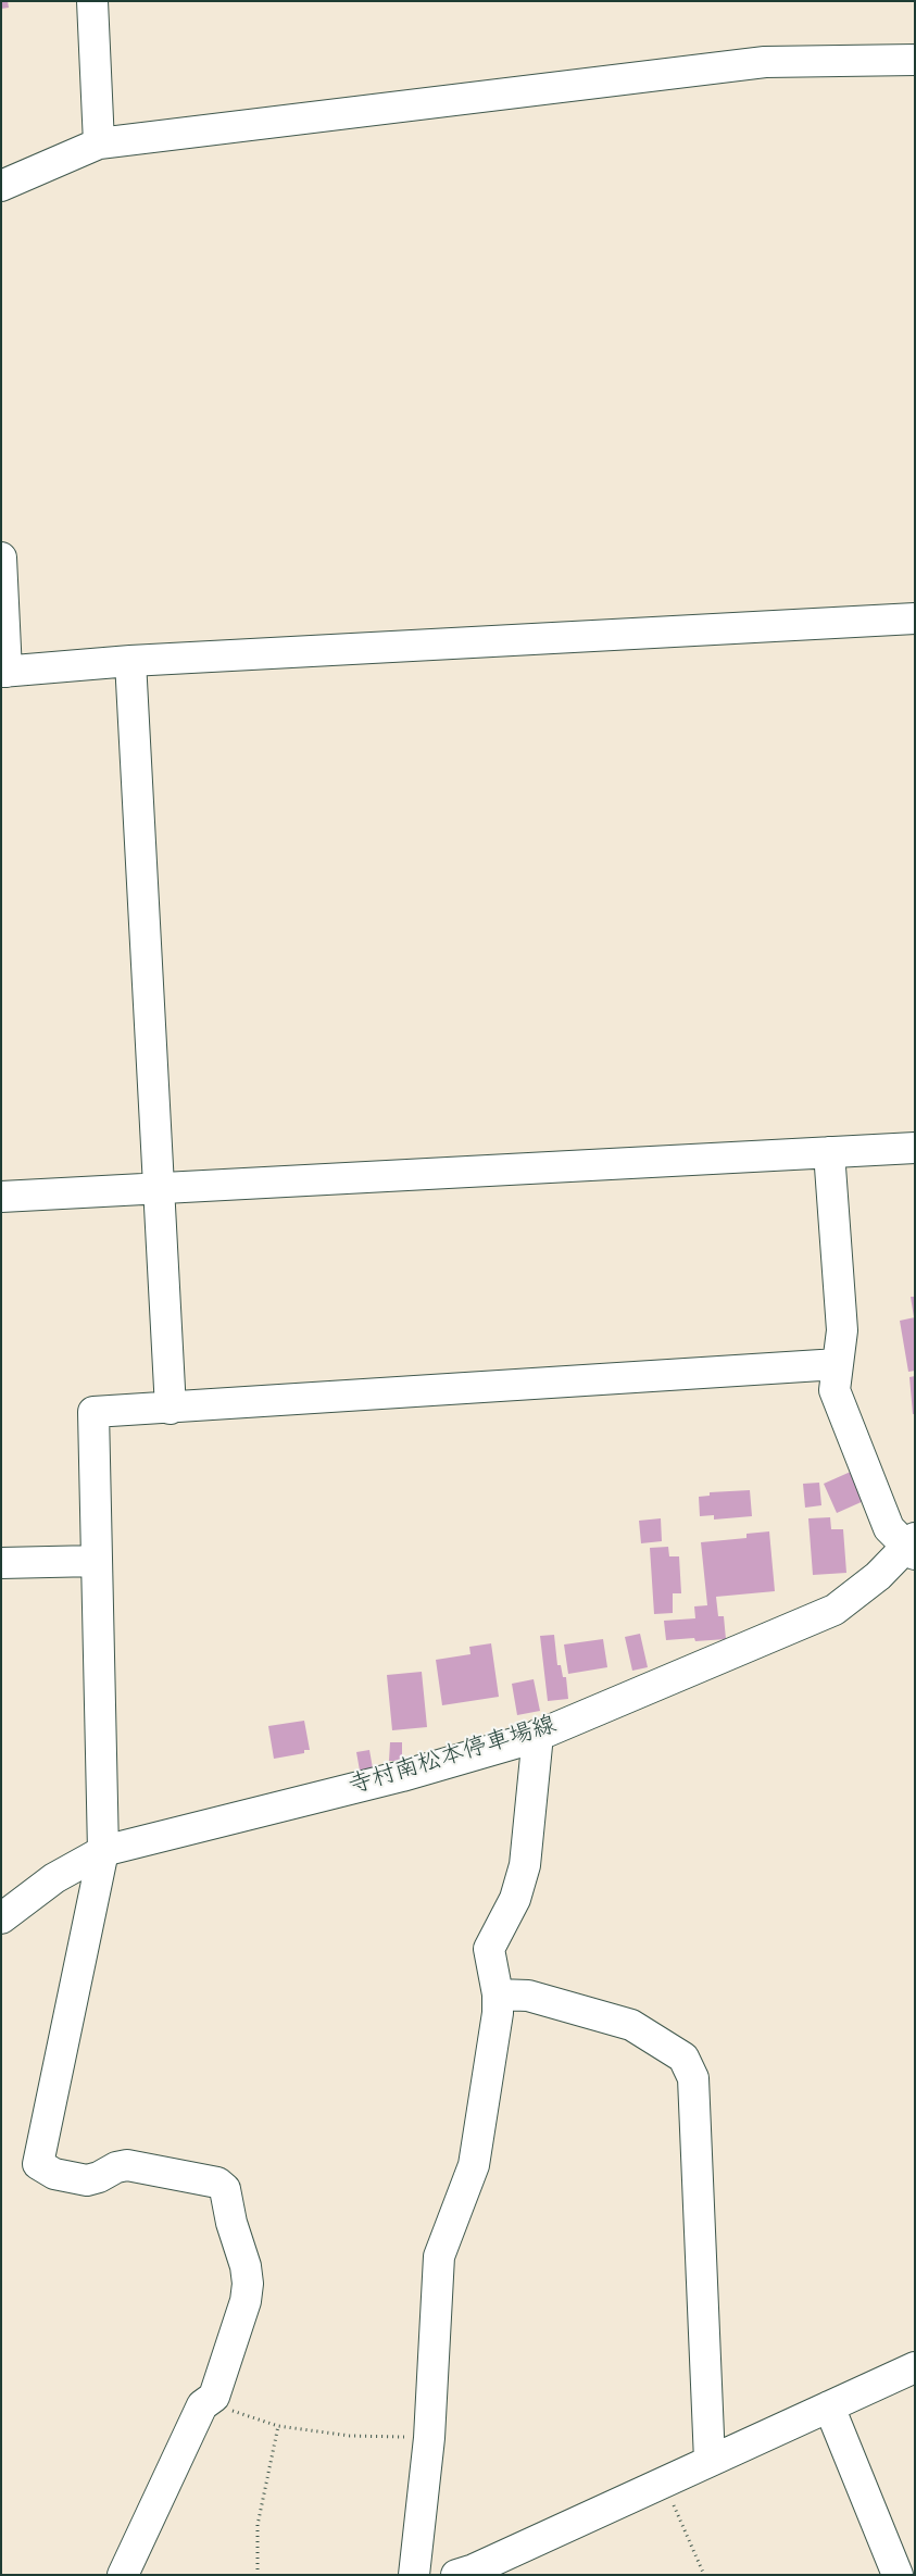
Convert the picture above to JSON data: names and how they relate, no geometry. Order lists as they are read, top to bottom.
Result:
{
  "streets": {
    "street": ["寺村南松本停車場線"]
  }
}
